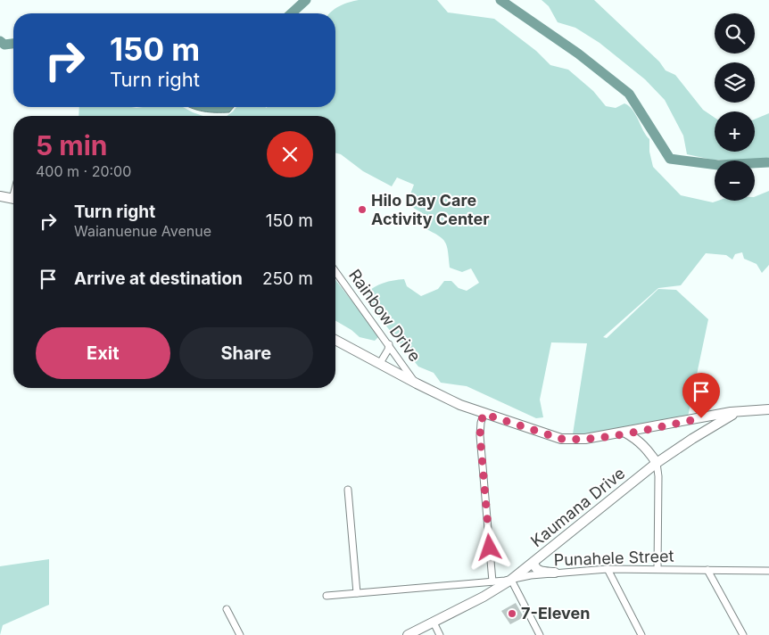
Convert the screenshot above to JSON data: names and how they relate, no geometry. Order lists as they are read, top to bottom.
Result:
{
  "streets": {
    "street": ["Rainbow Drive", "Kaumana Drive", "Punahele Street"]
  },
  "crossings": [
    ["Kaumana Drive", "Punahele Street"]
  ],
  "places": ["Hilo Day Care Activity Center", "7-Eleven"],
  "page": {
    "map_buttons": ["+", "−"],
    "turn": ["150 m", "Turn right"],
    "heading": ["5 min", "400 m · 20:00"],
    "list": [
      {
        "name": "Turn right",
        "note": "Waianuenue Avenue",
        "value": "150 m"
      },
      {
        "name": "Arrive at destination",
        "value": "250 m"
      }
    ],
    "buttons": ["Exit", "Share"]
  }
}
